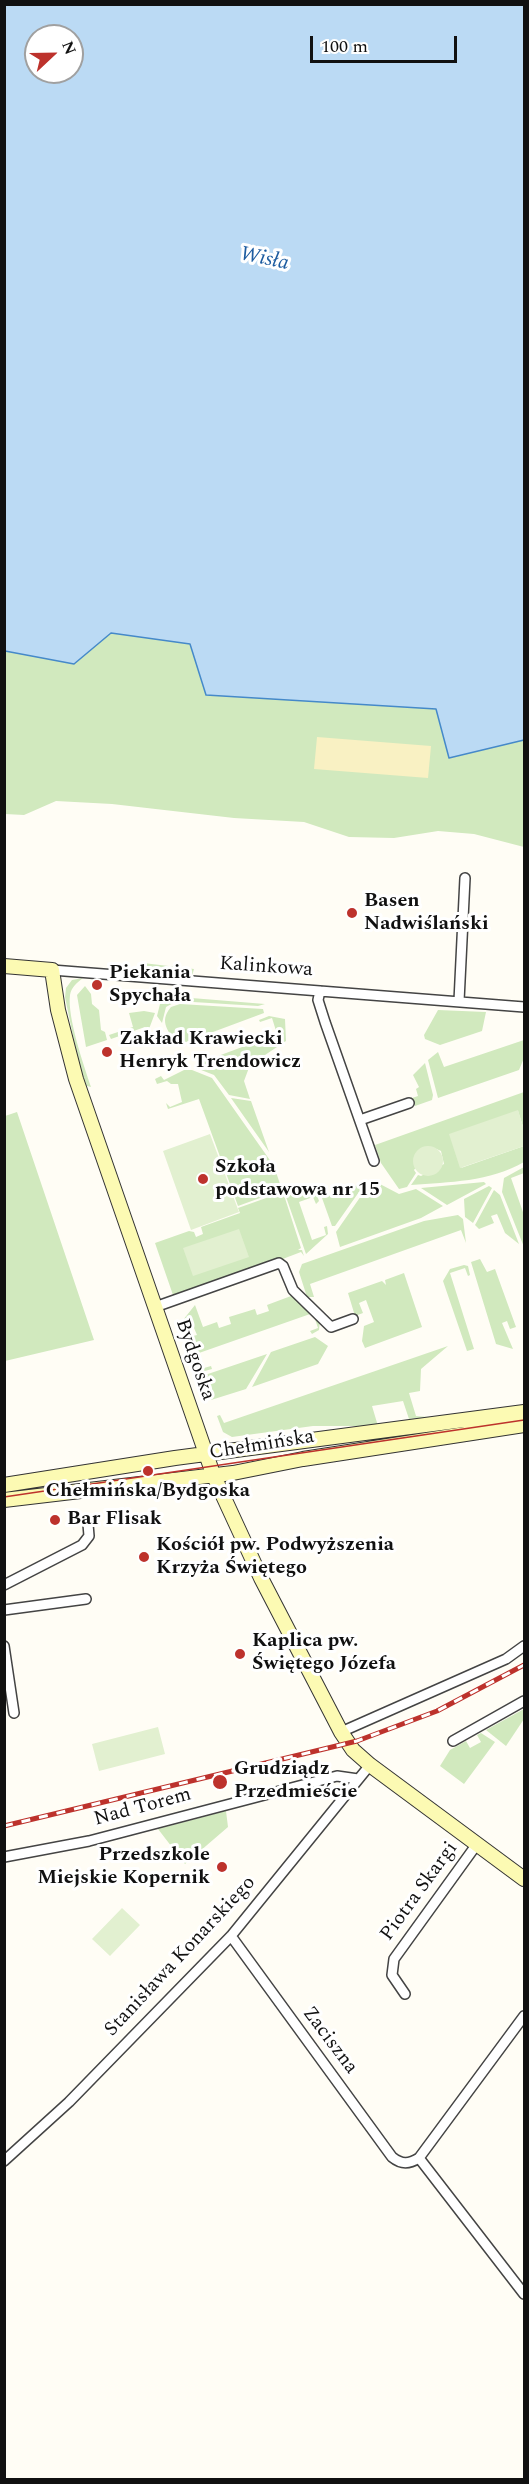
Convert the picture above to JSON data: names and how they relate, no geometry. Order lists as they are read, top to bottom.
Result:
{
  "streets": {
    "street": [
      "Kalinkowa",
      "Bydgoska",
      "Chełmińska",
      "Nad Torem",
      "Piotra Skargi",
      "Stanisława Konarskiego",
      "Zaciszna"
    ]
  },
  "crossings": [
    ["Kalinkowa", "Bydgoska"],
    ["Bydgoska", "Chełmińska"],
    ["Bydgoska", "Piotra Skargi"],
    ["Bydgoska", "Stanisława Konarskiego"],
    ["Nad Torem", "Stanisława Konarskiego"],
    ["Stanisława Konarskiego", "Zaciszna"]
  ],
  "water": ["Wisła"],
  "places": [
    "Basen Nadwiślański",
    "Piekania Spychała",
    "Zakład Krawiecki Henryk Trendowicz",
    "Szkoła podstawowa nr 15",
    "Chełmińska/Bydgoska",
    "Bar Flisak",
    "Kościół pw. Podwyższenia Krzyża Świętego",
    "Kaplica pw. Świętego Józefa",
    "Grudziądz Przedmieście",
    "Przedszkole Miejskie Kopernik"
  ],
  "scale_bar": "100 m",
  "north": "right"
}
